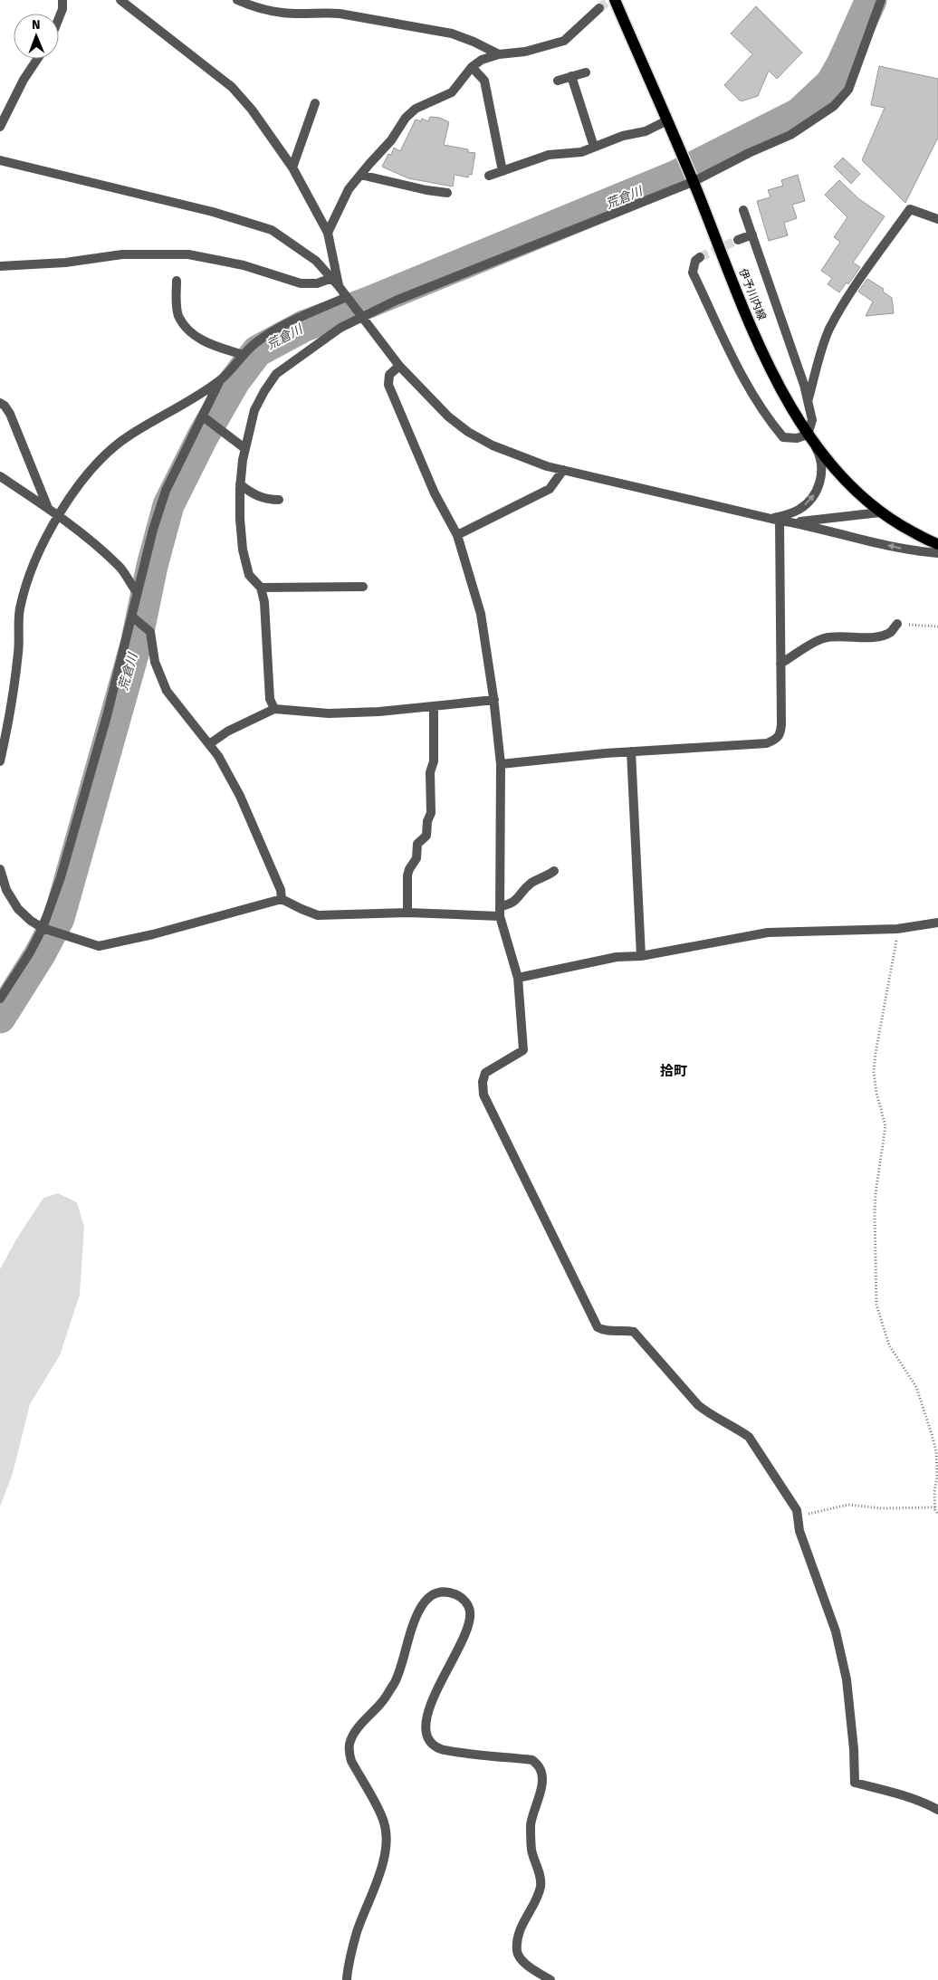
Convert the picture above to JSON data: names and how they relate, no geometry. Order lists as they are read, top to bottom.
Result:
{
  "streets": {
    "main road": ["伊予川内線"]
  },
  "districts": ["拾町"],
  "water": ["荒倉川"],
  "north": "top"
}
